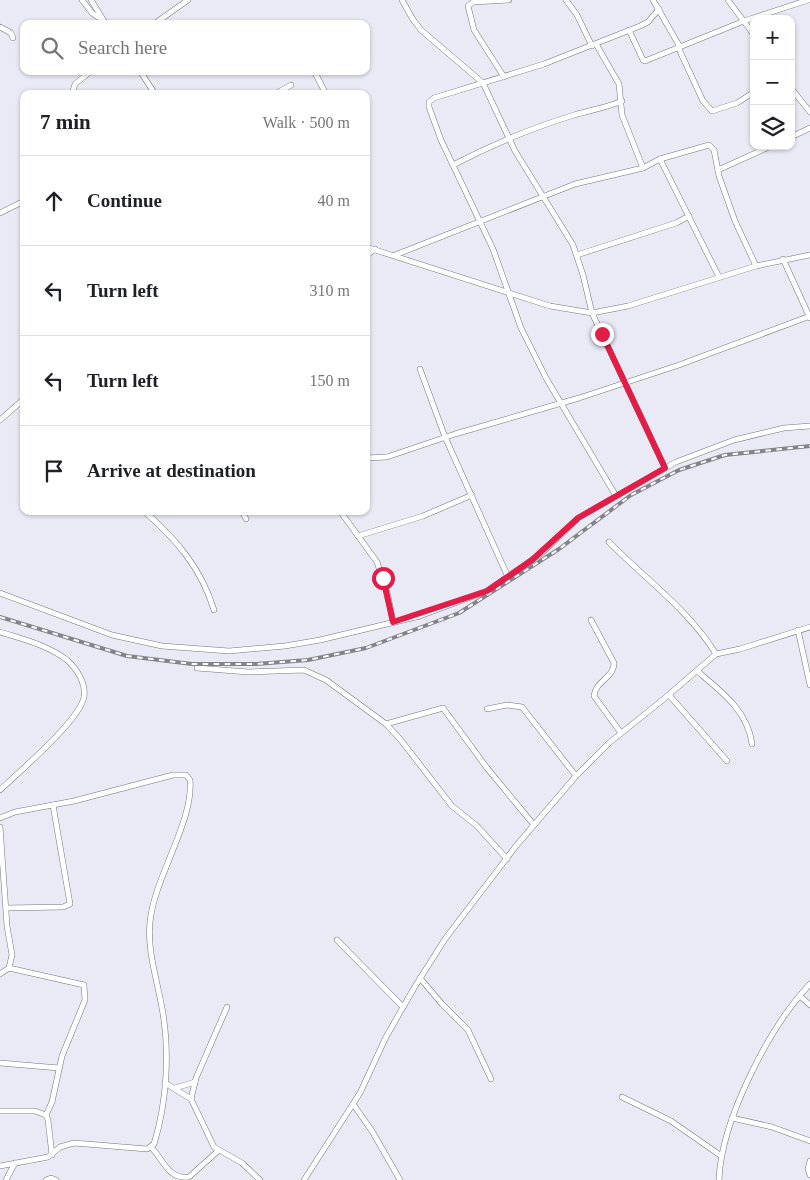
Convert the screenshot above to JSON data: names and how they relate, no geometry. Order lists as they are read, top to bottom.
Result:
{
  "page": {
    "map_buttons": ["+", "−"],
    "search": "Search here",
    "heading": ["7 min", "Walk · 500 m"],
    "list": [
      ["Continue", "40 m"],
      ["Turn left", "310 m"],
      ["Turn left", "150 m"],
      "Arrive at destination"
    ]
  }
}
